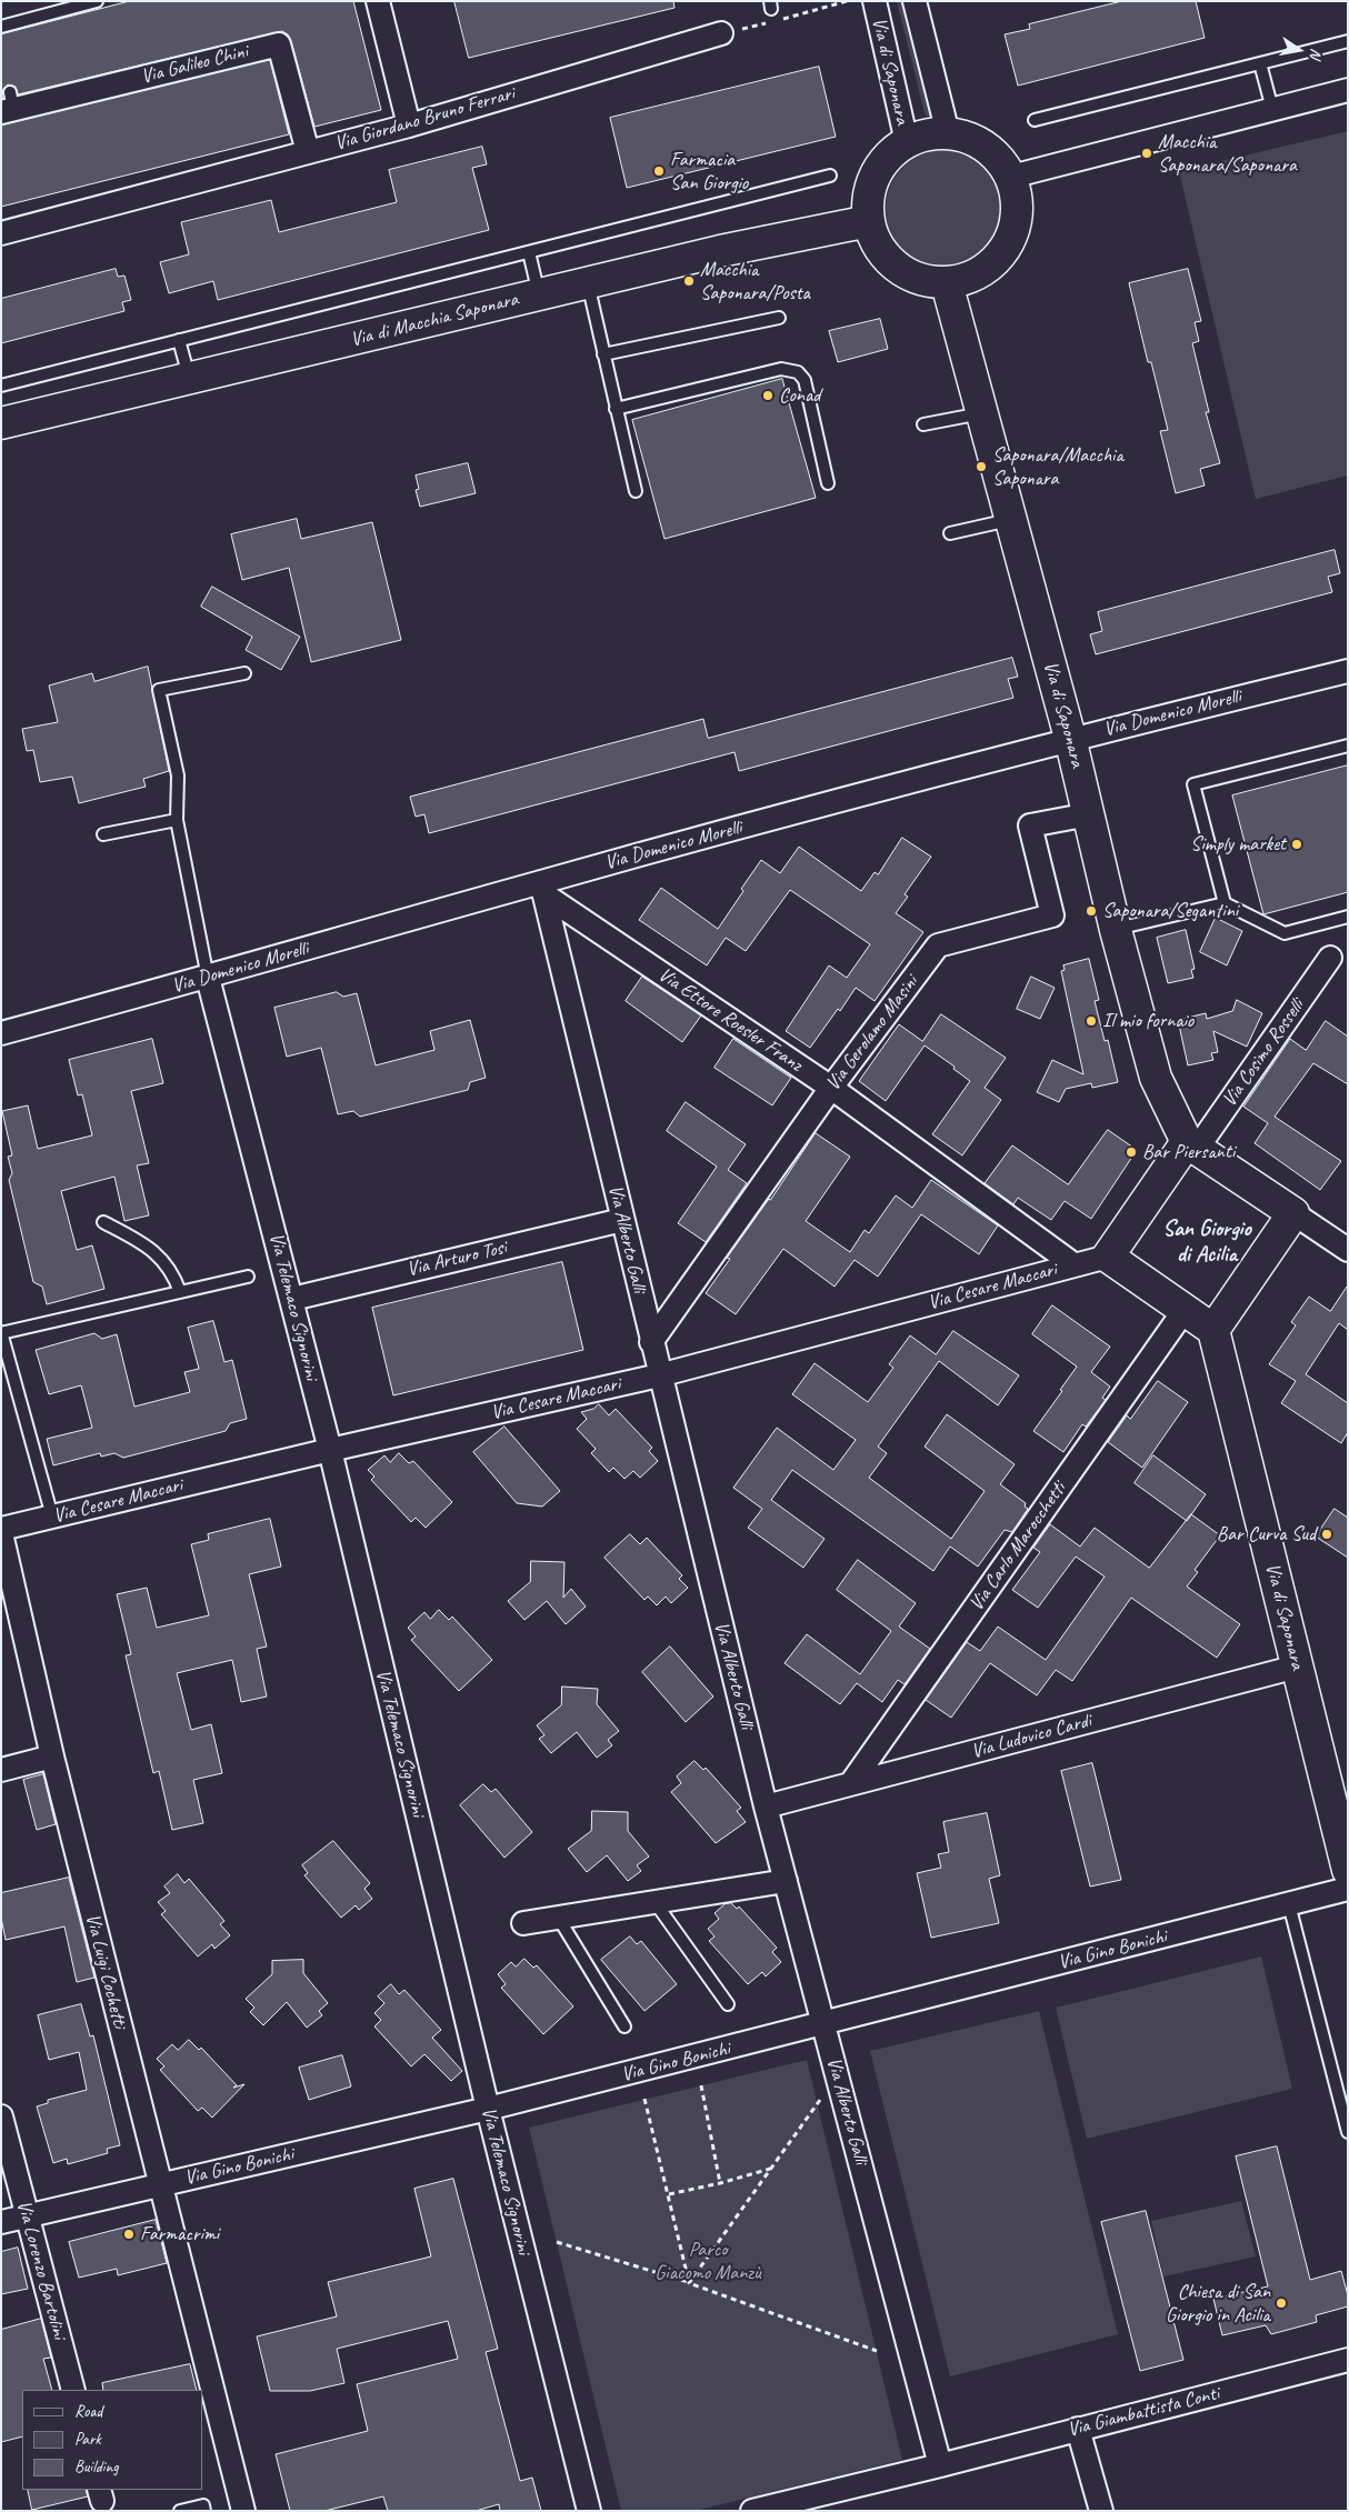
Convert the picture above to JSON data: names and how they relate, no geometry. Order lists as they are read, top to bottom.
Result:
{
  "streets": {
    "street": [
      "Via Galileo Chini",
      "Via di Saponara",
      "Via Giordano Bruno Ferrari",
      "Via di Macchia Saponara",
      "Via Domenico Morelli",
      "Via Ettore Roesler Franz",
      "Via Gerolamo Masini",
      "Via Cosimo Rosselli",
      "Via Alberto Galli",
      "Via Arturo Tosi",
      "Via Cesare Maccari",
      "Via Telemaco Signorini",
      "Via Carlo Marocchetti",
      "Via Ludovico Cardi",
      "Via Gino Bonichi",
      "Via Luigi Cochetti",
      "Via Lorenzo Bartolini",
      "Via Giambattista Conti"
    ]
  },
  "crossings": [
    ["Via Galileo Chini", "Via Giordano Bruno Ferrari"],
    ["Via di Saponara", "Via di Macchia Saponara"],
    ["Via di Saponara", "Via Domenico Morelli"],
    ["Via di Saponara", "Via Gerolamo Masini"],
    ["Via di Saponara", "Via Cosimo Rosselli"],
    ["Via di Saponara", "Via Ludovico Cardi"],
    ["Via Domenico Morelli", "Via Ettore Roesler Franz"],
    ["Via Domenico Morelli", "Via Alberto Galli"],
    ["Via Domenico Morelli", "Via Telemaco Signorini"],
    ["Via Ettore Roesler Franz", "Via Gerolamo Masini"],
    ["Via Ettore Roesler Franz", "Via Alberto Galli"],
    ["Via Ettore Roesler Franz", "Via Cesare Maccari"],
    ["Via Gerolamo Masini", "Via Alberto Galli"],
    ["Via Alberto Galli", "Via Arturo Tosi"],
    ["Via Alberto Galli", "Via Cesare Maccari"],
    ["Via Alberto Galli", "Via Ludovico Cardi"],
    ["Via Alberto Galli", "Via Gino Bonichi"],
    ["Via Alberto Galli", "Via Giambattista Conti"],
    ["Via Arturo Tosi", "Via Telemaco Signorini"],
    ["Via Cesare Maccari", "Via Telemaco Signorini"],
    ["Via Cesare Maccari", "Via Luigi Cochetti"],
    ["Via Telemaco Signorini", "Via Gino Bonichi"],
    ["Via Carlo Marocchetti", "Via Ludovico Cardi"],
    ["Via Gino Bonichi", "Via Luigi Cochetti"],
    ["Via Gino Bonichi", "Via Lorenzo Bartolini"]
  ],
  "districts": ["San Giorgio di Acilia"],
  "parks": ["Parco Giacomo Manzù"],
  "places": [
    "Macchia Saponara/Saponara",
    "Farmacia San Giorgio",
    "Macchia Saponara/Posta",
    "Conad",
    "Saponara/Macchia Saponara",
    "Simply market",
    "Saponara/Segantini",
    "Il mio fornaio",
    "Bar Piersanti",
    "Bar Curva Sud",
    "Farmacrimi",
    "Chiesa di San Giorgio in Acilia"
  ],
  "legend": ["Road", "Park", "Building"],
  "north": "right"
}
